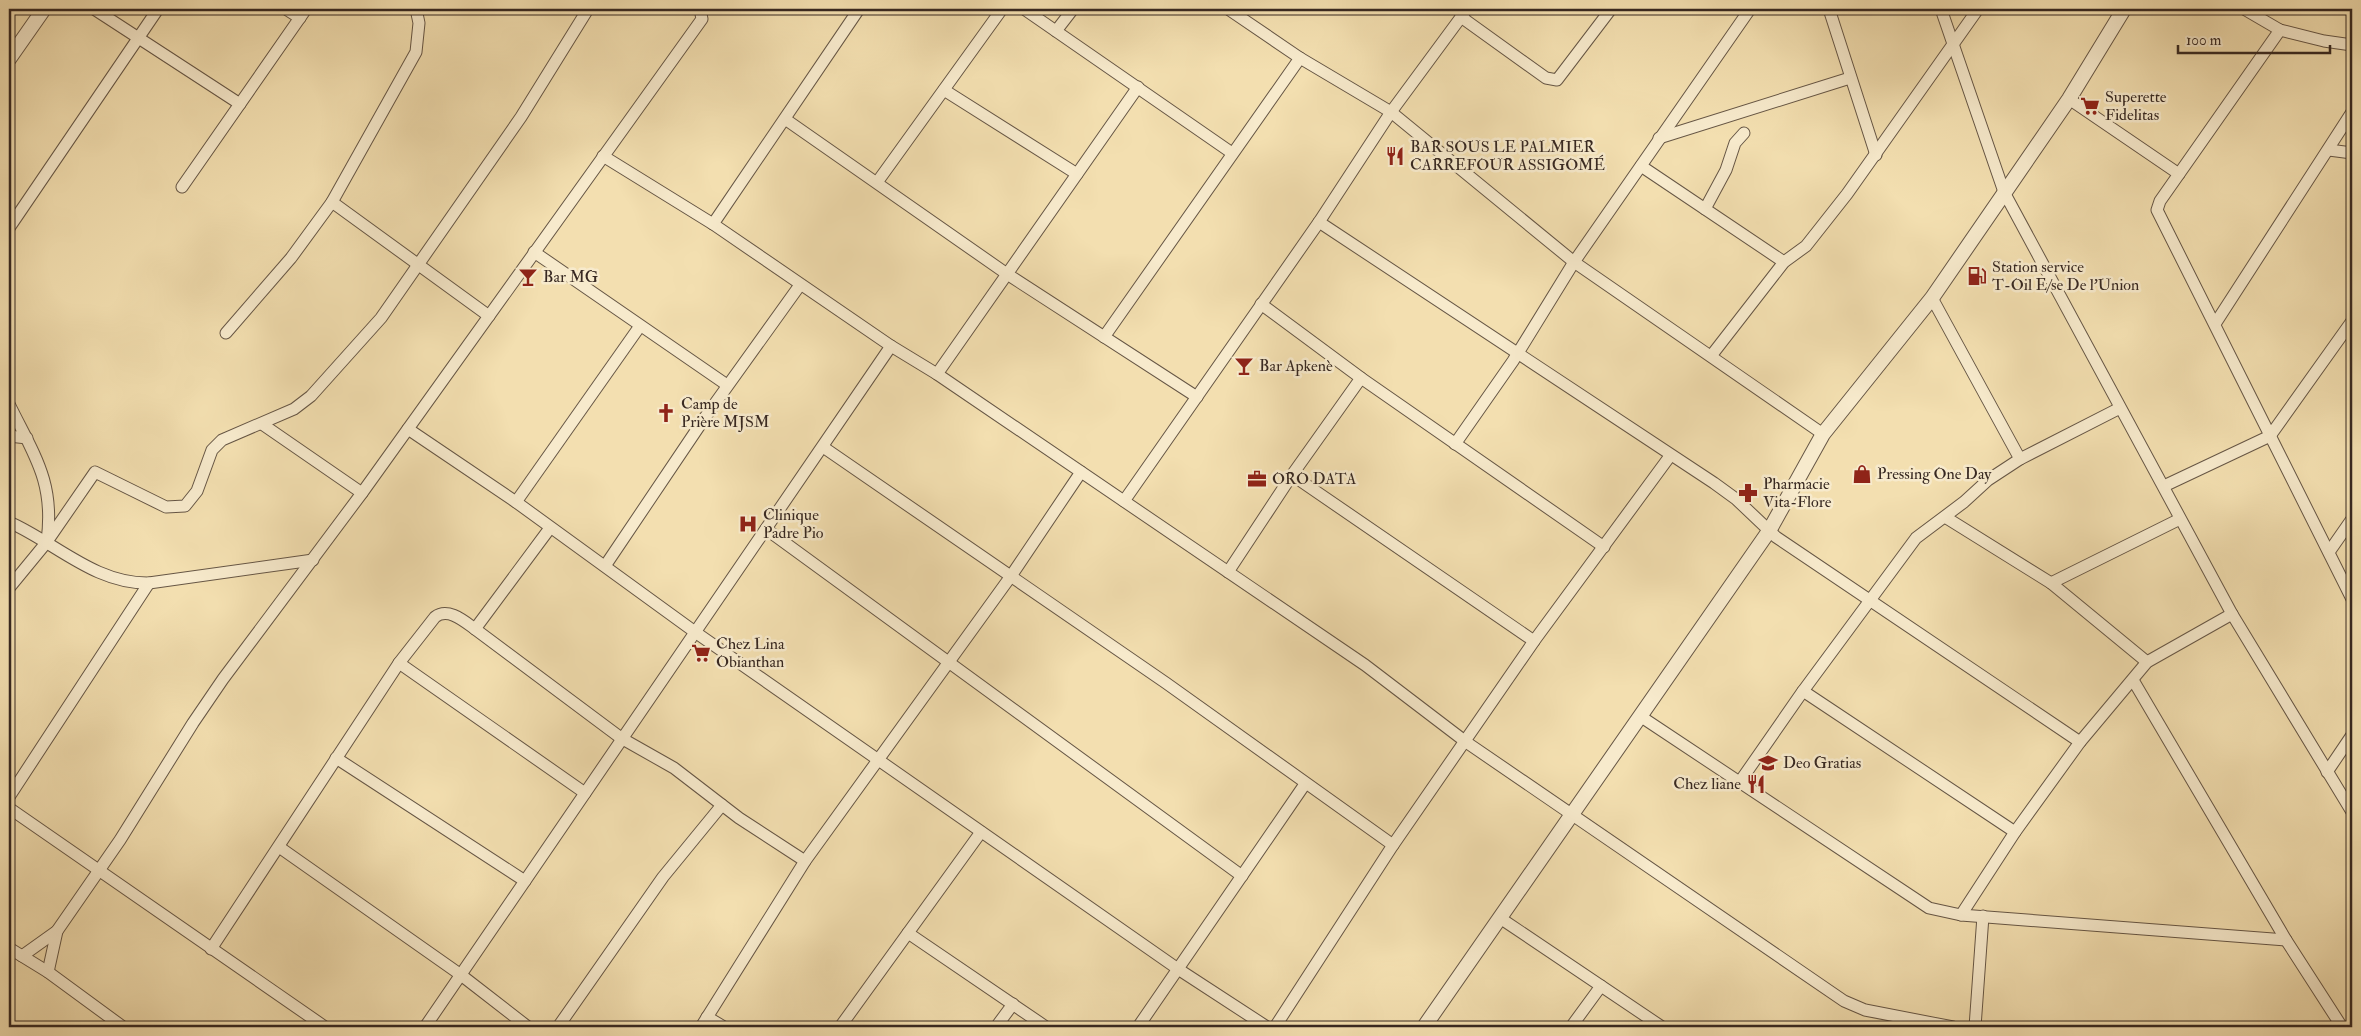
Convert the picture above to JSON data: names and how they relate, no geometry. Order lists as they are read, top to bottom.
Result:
{
  "places": {
    "supermarket": ["Superette Fidelitas", "Chez Lina Obianthan"],
    "restaurant": ["BAR SOUS LE PALMIER CARREFOUR ASSIGOMÉ", "Chez liane"],
    "fuel station": ["Station service T-Oil E/se De l'Union"],
    "bar": ["Bar MG", "Bar Apkenè"],
    "church": ["Camp de Prière MJSM"],
    "shop": ["Pressing One Day"],
    "office": ["ORO DATA"],
    "pharmacy": ["Pharmacie Vita-Flore"],
    "hospital": ["Clinique Padre Pio"],
    "school or university": ["Deo Gratias"]
  },
  "scale_bar": "100 m"
}
